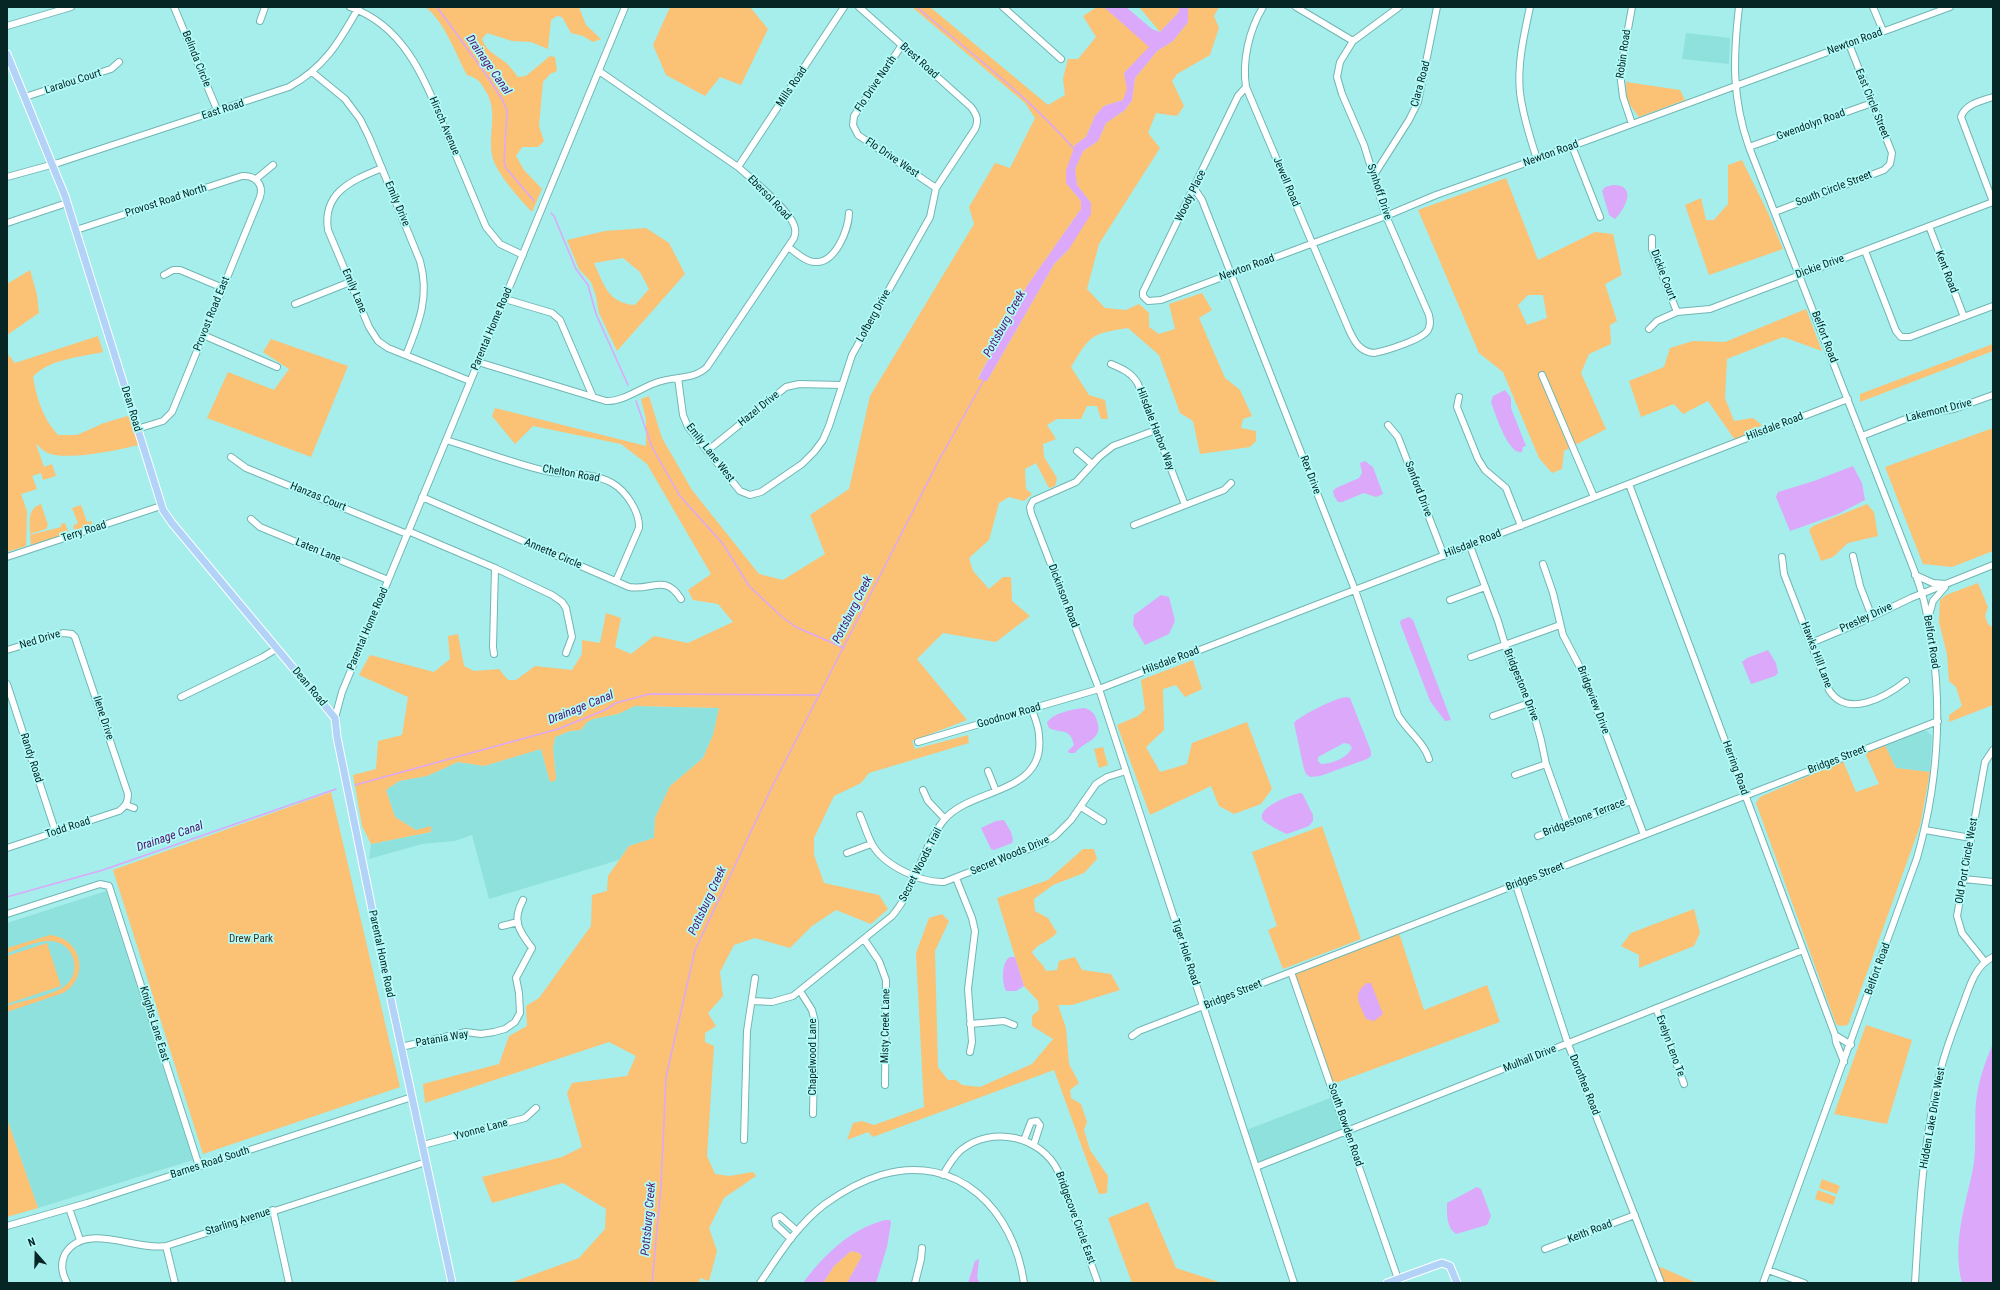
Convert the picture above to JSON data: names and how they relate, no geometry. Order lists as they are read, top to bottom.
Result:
{
  "streets": {
    "main road": ["Parental Home Road", "Dean Road"],
    "street": [
      "Newton Road",
      "Robin Road",
      "Belinda Circle",
      "Brest Road",
      "Laralou Court",
      "Flo Drive North",
      "Clara Road",
      "Mills Road",
      "East Circle Street",
      "East Road",
      "Gwendolyn Road",
      "Hirsch Avenue",
      "Flo Drive West",
      "Jewell Road",
      "South Circle Street",
      "Synhoff Drive",
      "Woody Place",
      "Ebersol Road",
      "Provost Road North",
      "Emily Drive",
      "Dickie Drive",
      "Kent Road",
      "Dickie Court",
      "Emily Lane",
      "Provost Road East",
      "Lofberg Drive",
      "Belfort Road",
      "Hazel Drive",
      "Lakemont Drive",
      "Hilsdale Road",
      "Hilsdale Harbor Way",
      "Emily Lane West",
      "Chelton Road",
      "Rex Drive",
      "Sanford Drive",
      "Hanzas Court",
      "Terry Road",
      "Laten Lane",
      "Annette Circle",
      "Dickinson Road",
      "Presley Drive",
      "Ned Drive",
      "Hawks Hill Lane",
      "Bridgestone Drive",
      "Bridgeview Drive",
      "Goodnow Road",
      "Ilene Drive",
      "Randy Road",
      "Bridges Street",
      "Herring Road",
      "Bridgestone Terrace",
      "Todd Road",
      "Secret Woods Drive",
      "Old Port Circle West",
      "Secret Woods Trail",
      "Tiger Hole Road",
      "Knights Lane East",
      "Misty Creek Lane",
      "Patania Way",
      "Evelyn Leno Te",
      "Chapelwood Lane",
      "Mulhall Drive",
      "Dorothea Road",
      "Hidden Lake Drive West",
      "South Bowden Road",
      "Yvonne Lane",
      "Barnes Road South",
      "Bridgecove Circle East",
      "Starling Avenue",
      "Keith Road"
    ]
  },
  "crossings": [
    ["Newton Road", "Robin Road"],
    ["Newton Road", "East Circle Street"],
    ["Newton Road", "Jewell Road"],
    ["Newton Road", "Synhoff Drive"],
    ["Newton Road", "Woody Place"],
    ["Newton Road", "Belfort Road"],
    ["Newton Road", "Rex Drive"],
    ["Belinda Circle", "East Road"],
    ["Brest Road", "Flo Drive North"],
    ["Brest Road", "Lofberg Drive"],
    ["Laralou Court", "Dean Road"],
    ["Flo Drive North", "Flo Drive West"],
    ["Clara Road", "Synhoff Drive"],
    ["Mills Road", "Ebersol Road"],
    ["East Circle Street", "Gwendolyn Road"],
    ["East Circle Street", "South Circle Street"],
    ["East Road", "Hirsch Avenue"],
    ["East Road", "Emily Drive"],
    ["East Road", "Dean Road"],
    ["Gwendolyn Road", "Belfort Road"],
    ["Hirsch Avenue", "Parental Home Road"],
    ["Flo Drive West", "Lofberg Drive"],
    ["Jewell Road", "Synhoff Drive"],
    ["Jewell Road", "Woody Place"],
    ["South Circle Street", "Belfort Road"],
    ["Woody Place", "Rex Drive"],
    ["Ebersol Road", "Parental Home Road"],
    ["Ebersol Road", "Emily Lane West"],
    ["Provost Road North", "Provost Road East"],
    ["Provost Road North", "Dean Road"],
    ["Emily Drive", "Emily Lane"],
    ["Dickie Drive", "Kent Road"],
    ["Dickie Drive", "Dickie Court"],
    ["Dickie Drive", "Belfort Road"],
    ["Emily Lane", "Parental Home Road"],
    ["Provost Road East", "Dean Road"],
    ["Lofberg Drive", "Hazel Drive"],
    ["Lofberg Drive", "Emily Lane West"],
    ["Parental Home Road", "Dean Road"],
    ["Parental Home Road", "Chelton Road"],
    ["Parental Home Road", "Hanzas Court"],
    ["Parental Home Road", "Laten Lane"],
    ["Parental Home Road", "Annette Circle"],
    ["Parental Home Road", "Patania Way"],
    ["Parental Home Road", "Yvonne Lane"],
    ["Parental Home Road", "Barnes Road South"],
    ["Parental Home Road", "Starling Avenue"],
    ["Belfort Road", "Lakemont Drive"],
    ["Belfort Road", "Hilsdale Road"],
    ["Belfort Road", "Presley Drive"],
    ["Belfort Road", "Bridges Street"],
    ["Belfort Road", "Herring Road"],
    ["Dean Road", "Terry Road"],
    ["Hazel Drive", "Emily Lane West"],
    ["Hilsdale Road", "Rex Drive"],
    ["Hilsdale Road", "Sanford Drive"],
    ["Hilsdale Road", "Dickinson Road"],
    ["Hilsdale Road", "Bridgestone Drive"],
    ["Hilsdale Road", "Goodnow Road"],
    ["Hilsdale Road", "Herring Road"],
    ["Hilsdale Road", "Tiger Hole Road"],
    ["Chelton Road", "Annette Circle"],
    ["Dickinson Road", "Goodnow Road"],
    ["Dickinson Road", "Tiger Hole Road"],
    ["Presley Drive", "Hawks Hill Lane"],
    ["Ned Drive", "Ilene Drive"],
    ["Bridgestone Drive", "Bridgestone Terrace"],
    ["Bridgeview Drive", "Bridges Street"],
    ["Bridgeview Drive", "Bridgestone Terrace"],
    ["Goodnow Road", "Secret Woods Trail"],
    ["Goodnow Road", "Tiger Hole Road"],
    ["Ilene Drive", "Todd Road"],
    ["Randy Road", "Todd Road"],
    ["Bridges Street", "Herring Road"],
    ["Bridges Street", "Tiger Hole Road"],
    ["Bridges Street", "Dorothea Road"],
    ["Bridges Street", "South Bowden Road"],
    ["Herring Road", "Mulhall Drive"],
    ["Secret Woods Drive", "Secret Woods Trail"],
    ["Secret Woods Drive", "Tiger Hole Road"],
    ["Old Port Circle West", "Hidden Lake Drive West"],
    ["Secret Woods Trail", "Misty Creek Lane"],
    ["Tiger Hole Road", "Mulhall Drive"],
    ["Knights Lane East", "Barnes Road South"],
    ["Evelyn Leno Te", "Mulhall Drive"],
    ["Mulhall Drive", "Dorothea Road"],
    ["Mulhall Drive", "South Bowden Road"],
    ["Dorothea Road", "Keith Road"]
  ],
  "water": ["Drainage Canal", "Pottsburg Creek"],
  "parks": ["Drew Park"],
  "north": "top"
}
